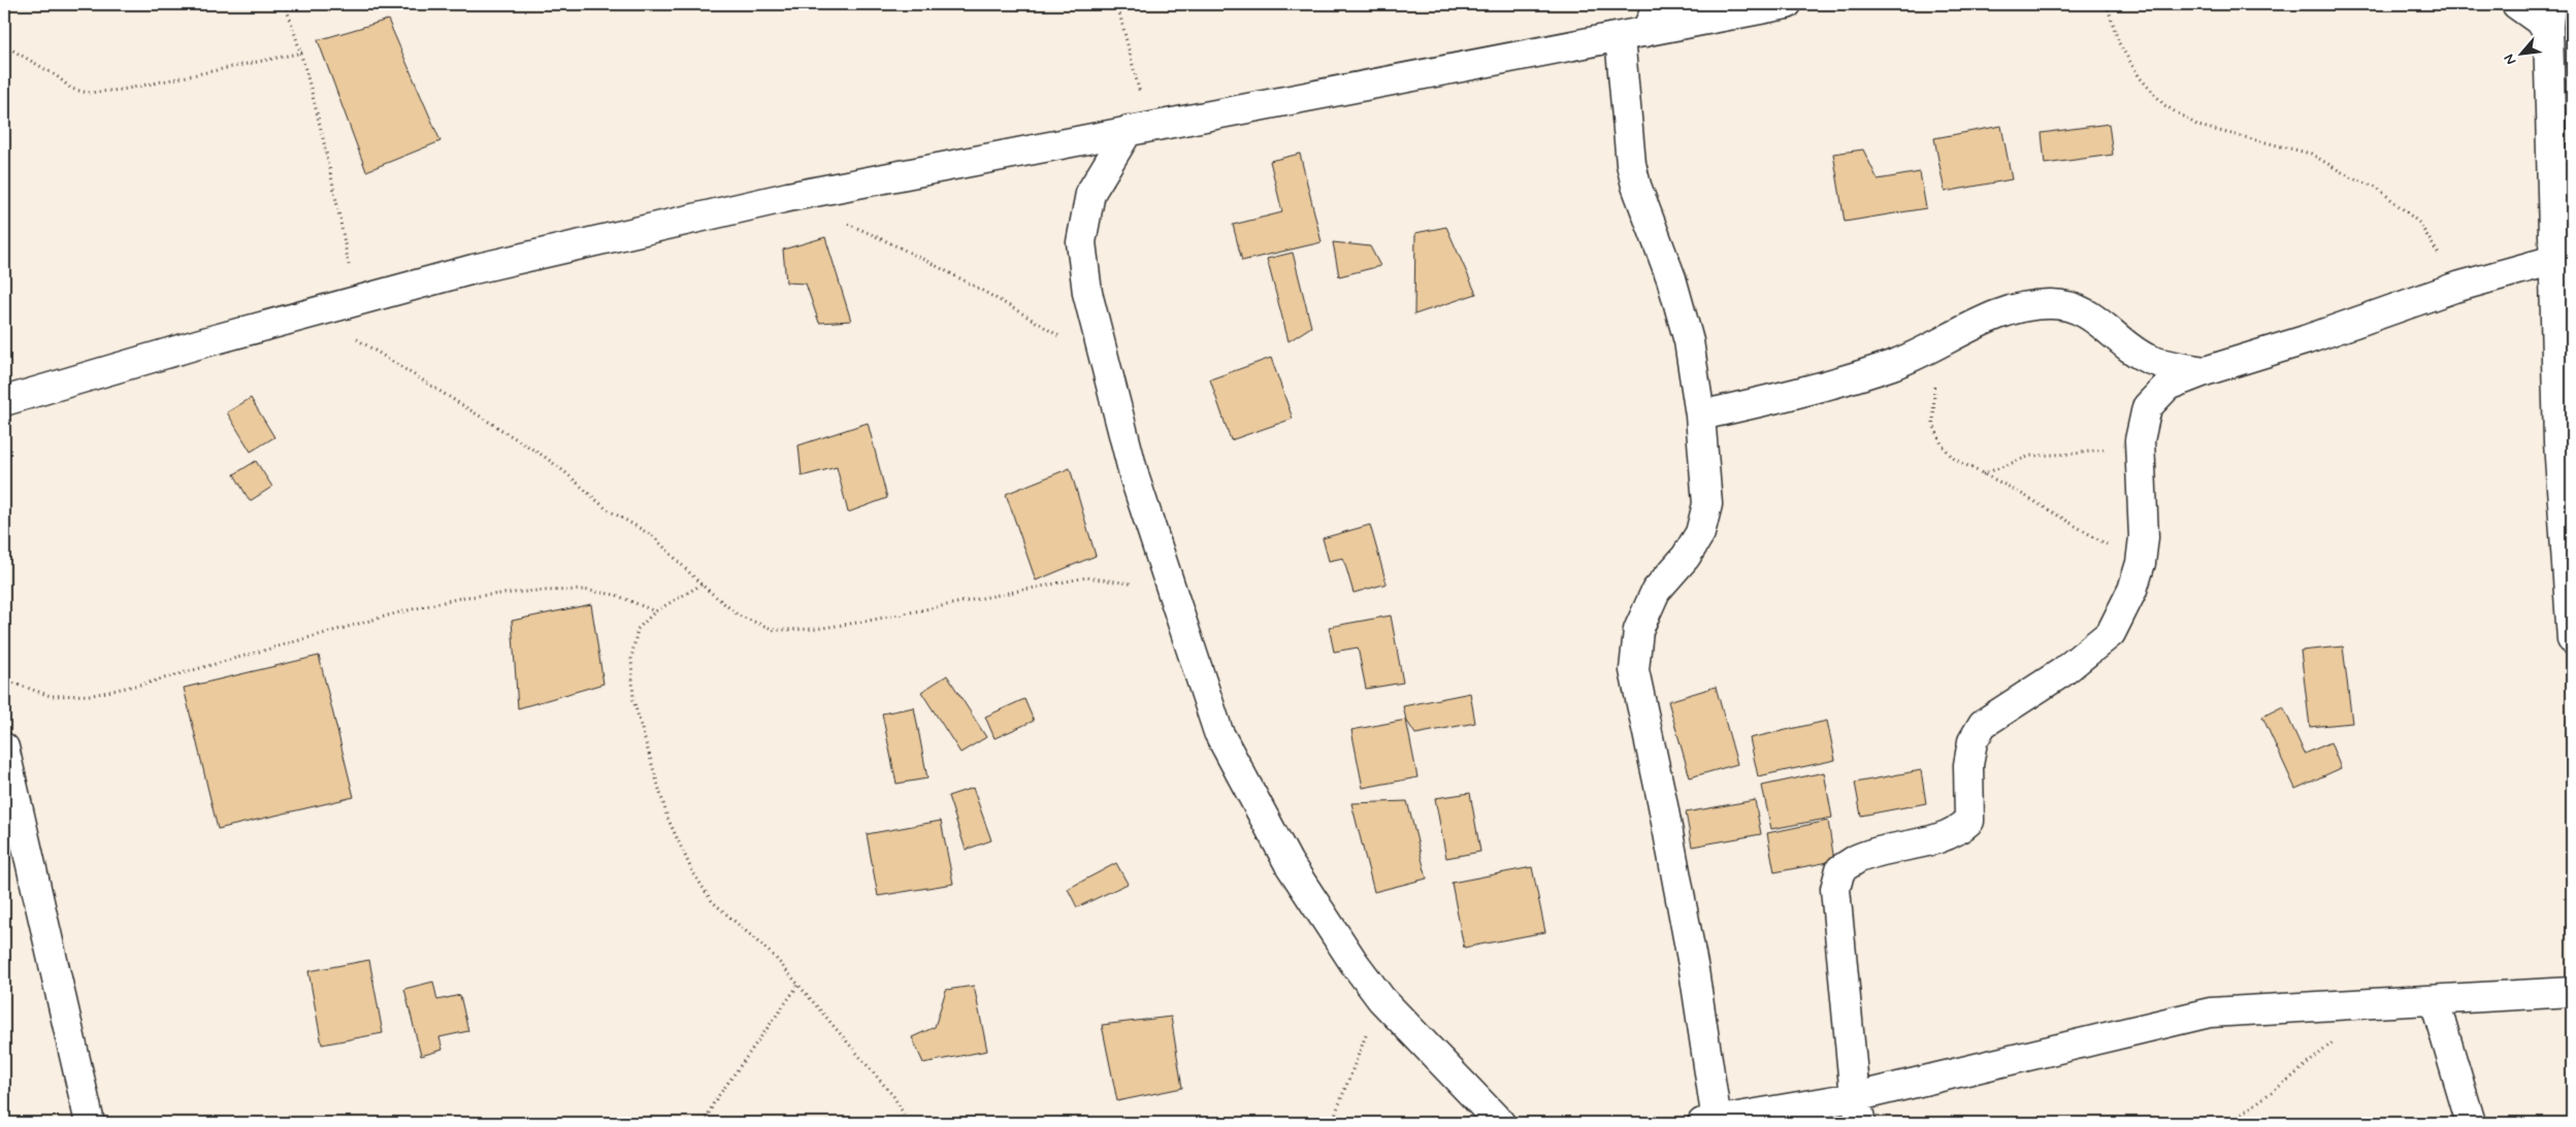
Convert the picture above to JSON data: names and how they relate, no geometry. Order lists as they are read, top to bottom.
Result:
{
  "north": "bottom left"
}
